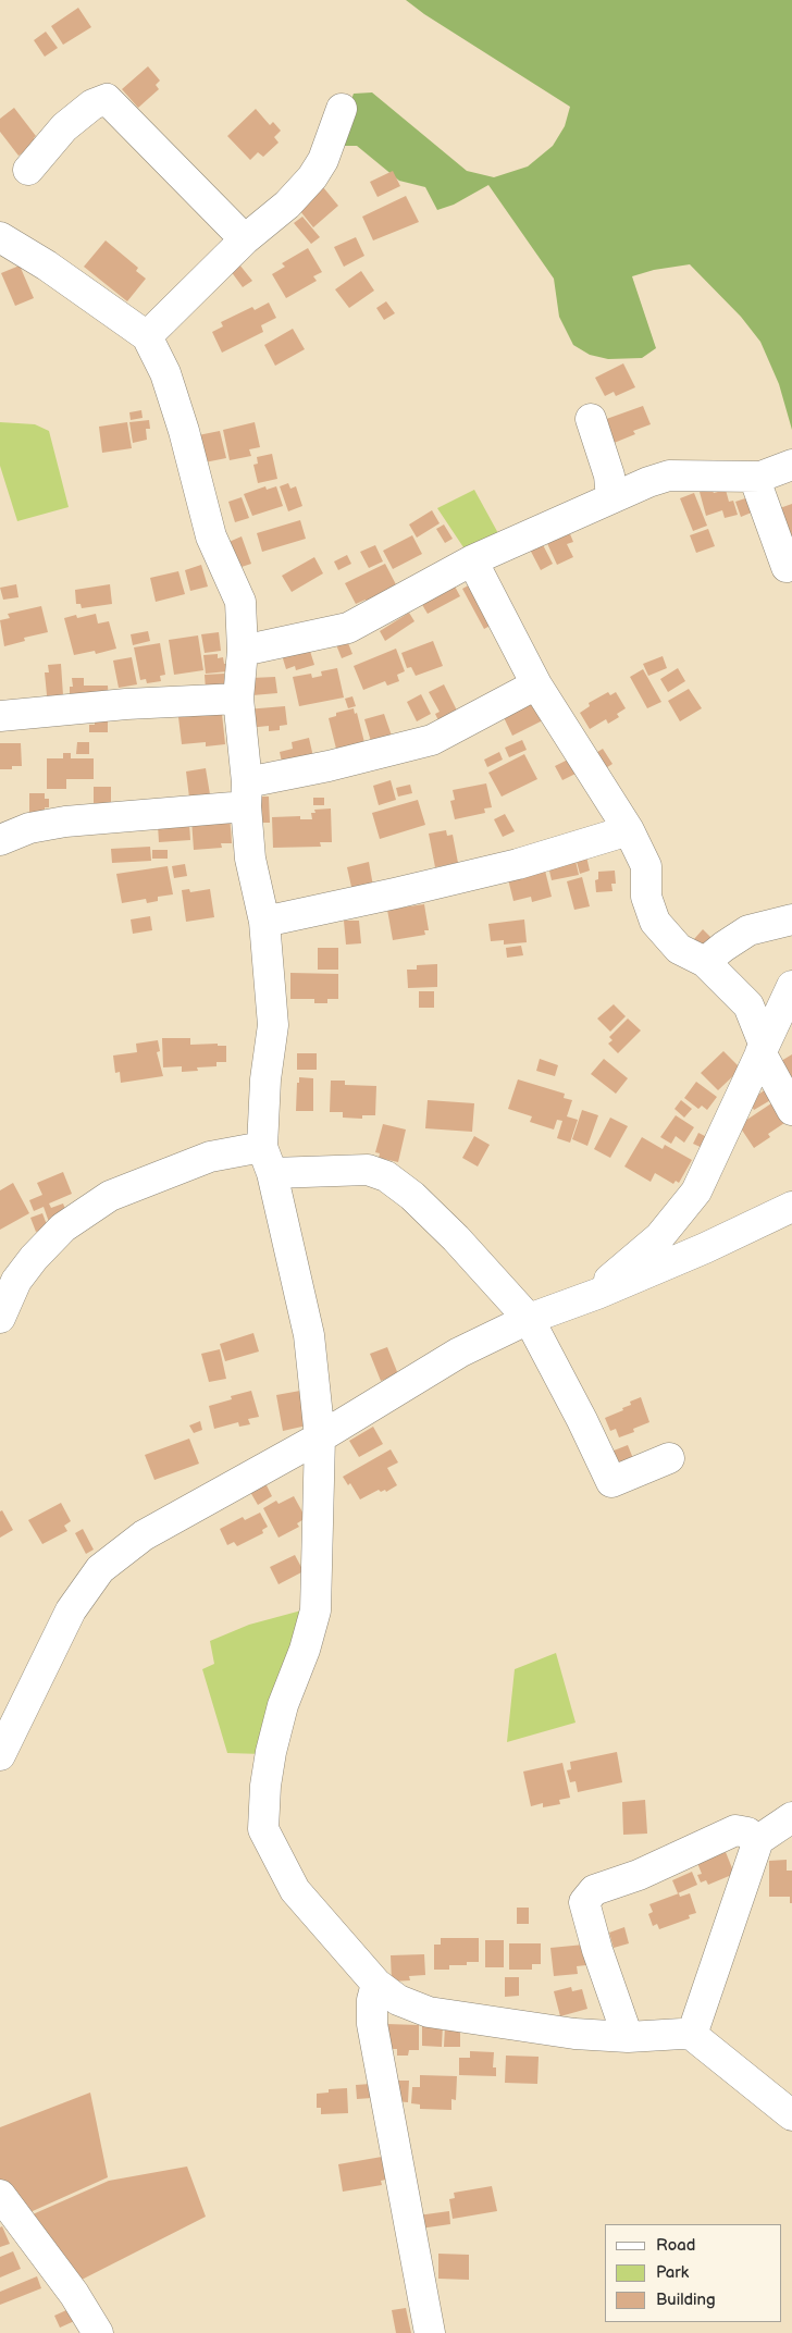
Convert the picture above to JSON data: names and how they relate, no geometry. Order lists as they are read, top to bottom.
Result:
{
  "legend": ["Road", "Park", "Building"]
}
